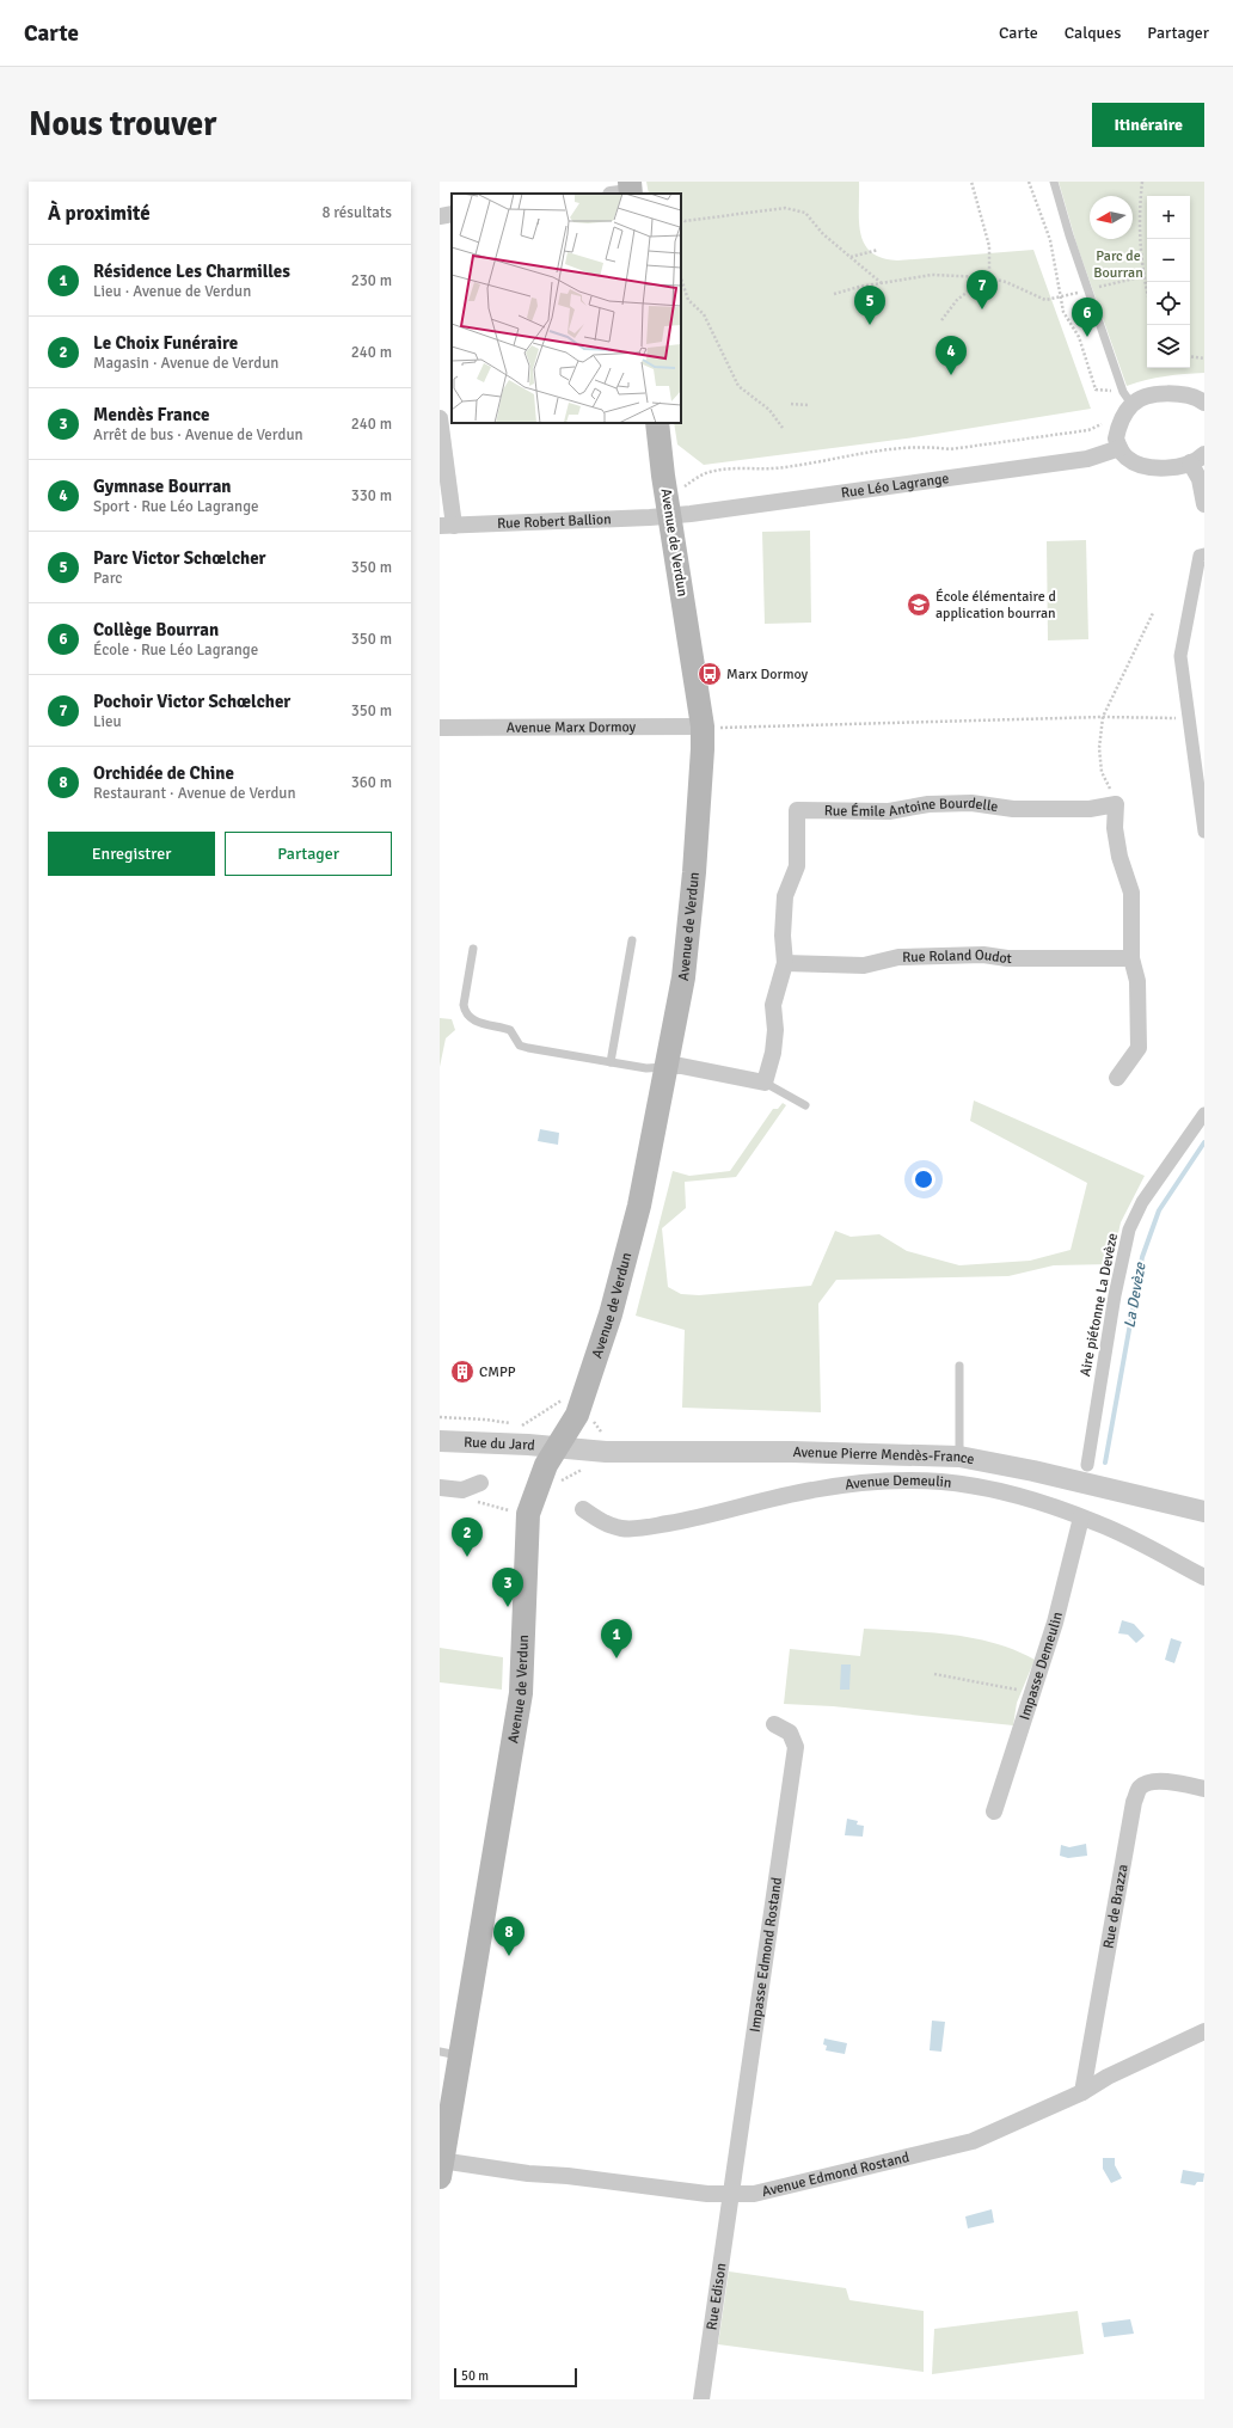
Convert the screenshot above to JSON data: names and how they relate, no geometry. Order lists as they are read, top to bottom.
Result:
{
  "streets": {
    "main road": ["Avenue de Verdun"],
    "street": [
      "Rue Léo Lagrange",
      "Rue Robert Ballion",
      "Avenue Marx Dormoy",
      "Rue Émile Antoine Bourdelle",
      "Rue Roland Oudot",
      "Aire piétonne La Devèze",
      "Rue du Jard",
      "Avenue Pierre Mendès-France",
      "Avenue Demeulin",
      "Impasse Demeulin",
      "Rue de Brazza",
      "Impasse Edmond Rostand",
      "Avenue Edmond Rostand",
      "Rue Edison"
    ]
  },
  "crossings": [
    ["Rue Léo Lagrange", "Rue Robert Ballion"],
    ["Rue Léo Lagrange", "Avenue de Verdun"],
    ["Rue Robert Ballion", "Avenue de Verdun"],
    ["Avenue de Verdun", "Avenue Marx Dormoy"],
    ["Avenue de Verdun", "Rue du Jard"],
    ["Avenue de Verdun", "Avenue Pierre Mendès-France"],
    ["Avenue de Verdun", "Avenue Edmond Rostand"],
    ["Rue Émile Antoine Bourdelle", "Rue Roland Oudot"],
    ["Rue du Jard", "Avenue Pierre Mendès-France"],
    ["Avenue Demeulin", "Impasse Demeulin"],
    ["Rue de Brazza", "Avenue Edmond Rostand"],
    ["Impasse Edmond Rostand", "Avenue Edmond Rostand"],
    ["Impasse Edmond Rostand", "Rue Edison"],
    ["Avenue Edmond Rostand", "Rue Edison"]
  ],
  "water": ["La Devèze"],
  "parks": ["Parc de Bourran"],
  "places": {
    "school or university": ["École élémentaire d application bourran"],
    "bus stop": ["Marx Dormoy"],
    "building": ["CMPP"]
  },
  "scale_bar": "50 m",
  "north": "left",
  "page": {
    "header": "Carte",
    "nav": ["Carte", "Calques", "Partager"],
    "buttons": [
      "Itinéraire",
      ["Enregistrer", "Partager"]
    ],
    "title": "Nous trouver",
    "heading": ["À proximité", "8 résultats"],
    "map_buttons": ["+", "−"],
    "list": [
      {
        "mark": "1",
        "name": "Résidence Les Charmilles",
        "note": "Lieu · Avenue de Verdun",
        "value": "230 m"
      },
      {
        "mark": "2",
        "name": "Le Choix Funéraire",
        "note": "Magasin · Avenue de Verdun",
        "value": "240 m"
      },
      {
        "mark": "3",
        "name": "Mendès France",
        "note": "Arrêt de bus · Avenue de Verdun",
        "value": "240 m"
      },
      {
        "mark": "4",
        "name": "Gymnase Bourran",
        "note": "Sport · Rue Léo Lagrange",
        "value": "330 m"
      },
      {
        "mark": "5",
        "name": "Parc Victor Schœlcher",
        "note": "Parc",
        "value": "350 m"
      },
      {
        "mark": "6",
        "name": "Collège Bourran",
        "note": "École · Rue Léo Lagrange",
        "value": "350 m"
      },
      {
        "mark": "7",
        "name": "Pochoir Victor Schœlcher",
        "note": "Lieu",
        "value": "350 m"
      },
      {
        "mark": "8",
        "name": "Orchidée de Chine",
        "note": "Restaurant · Avenue de Verdun",
        "value": "360 m"
      }
    ],
    "pins": [
      "7",
      "5",
      "6",
      "4",
      "2",
      "3",
      "1",
      "8"
    ],
    "scale": "50 m"
  }
}
